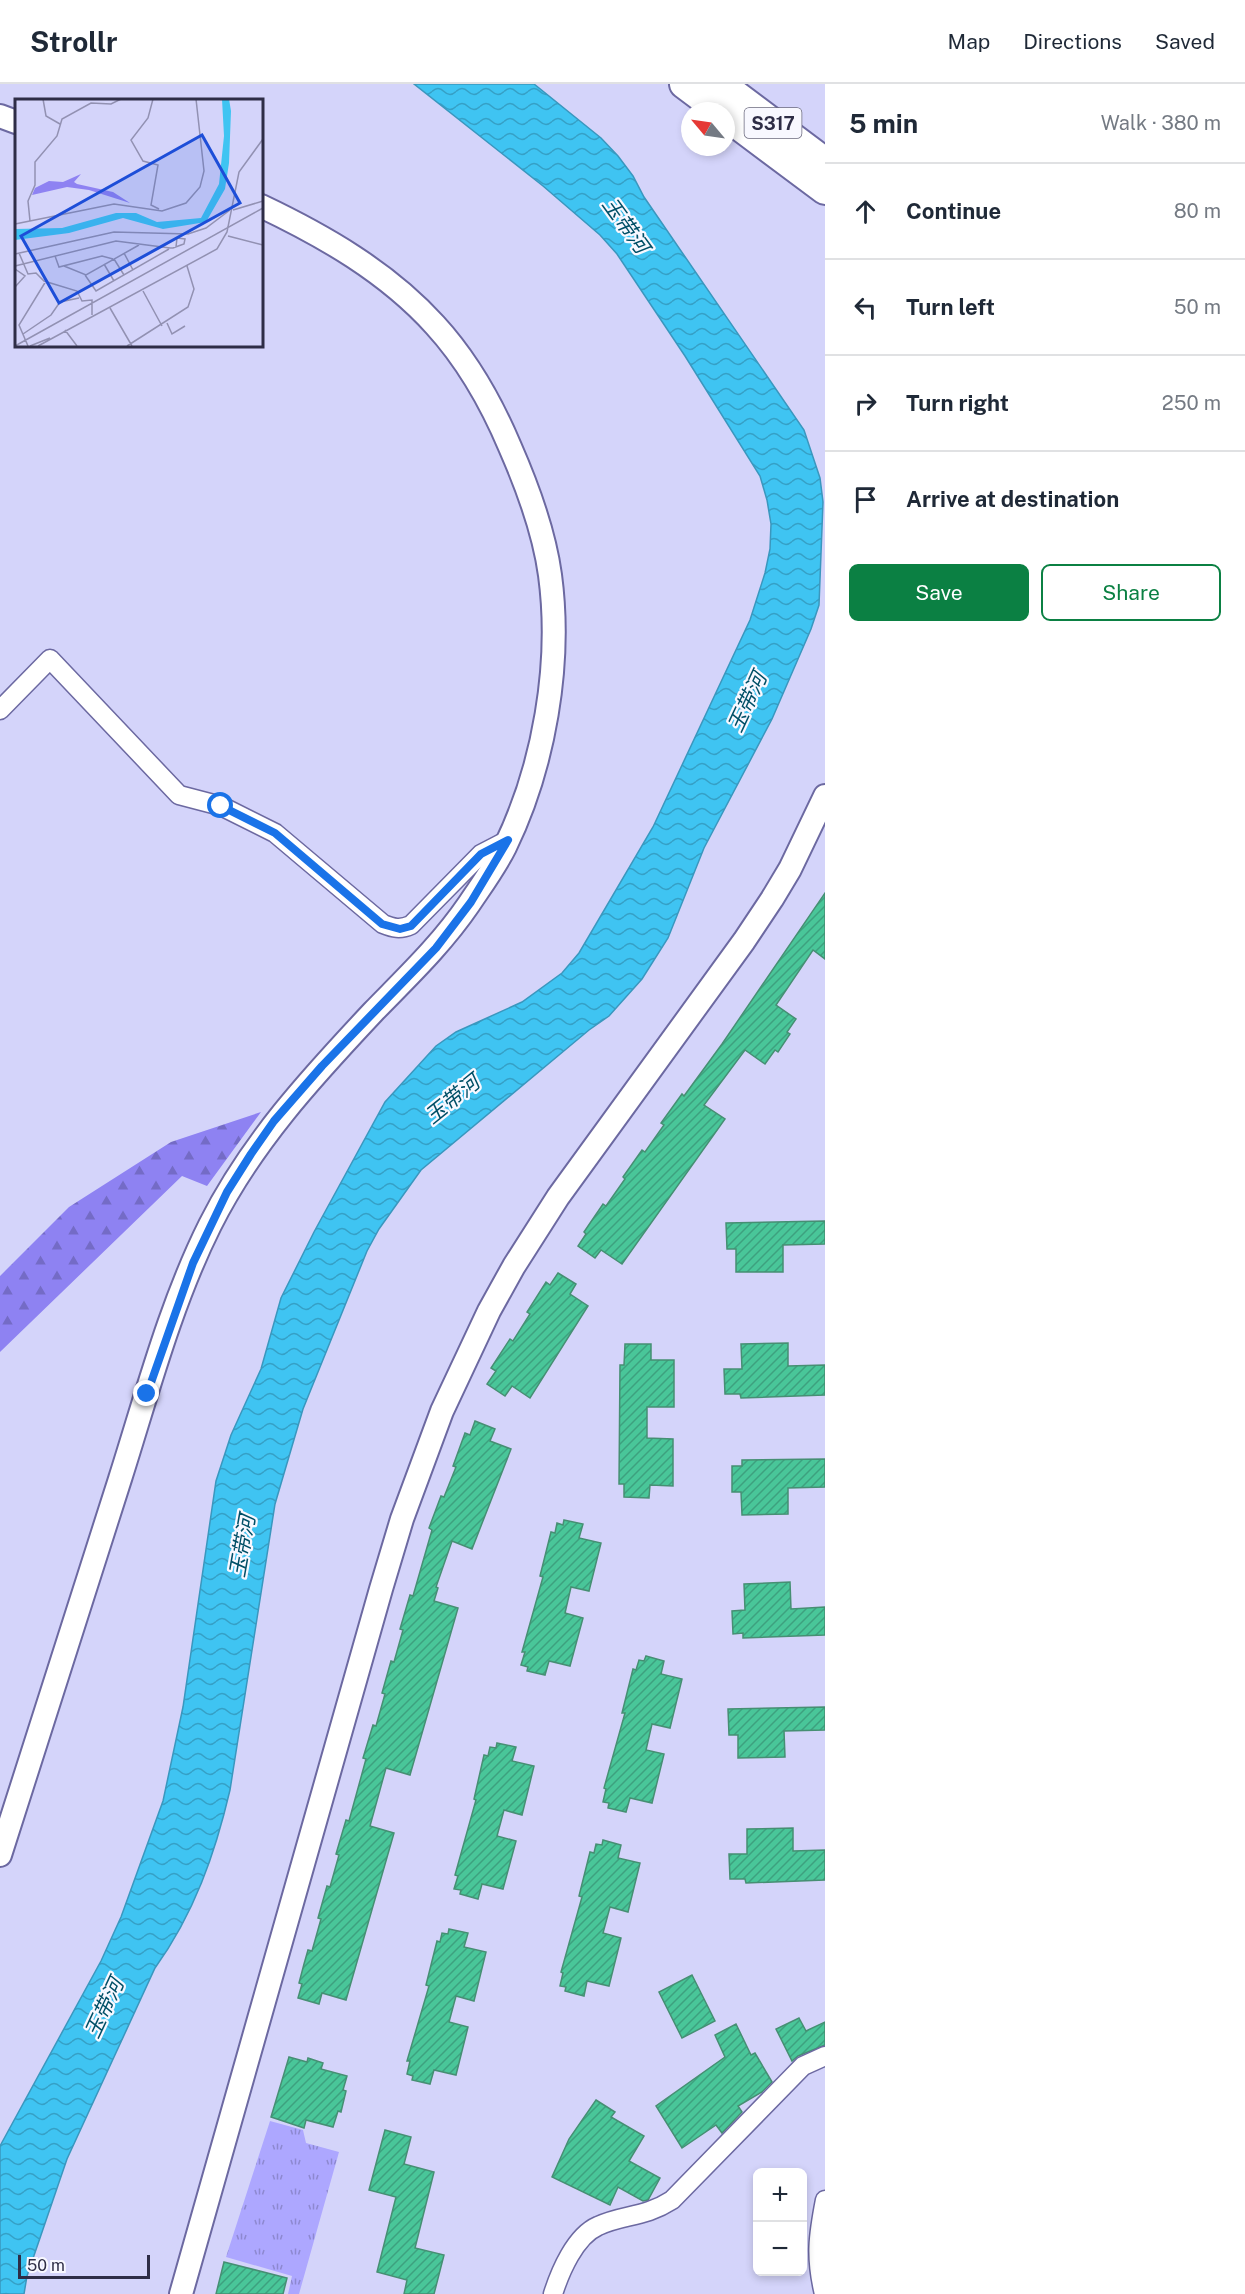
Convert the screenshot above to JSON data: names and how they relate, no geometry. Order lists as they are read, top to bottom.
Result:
{
  "streets": {
    "main road": ["S317"]
  },
  "water": ["玉带河"],
  "scale_bar": "50 m",
  "north": "top left",
  "page": {
    "header": "Strollr",
    "nav": ["Map", "Directions", "Saved"],
    "heading": ["5 min", "Walk · 380 m"],
    "list": [
      ["Continue", "80 m"],
      ["Turn left", "50 m"],
      ["Turn right", "250 m"],
      "Arrive at destination"
    ],
    "buttons": ["Save", "Share"],
    "map_buttons": ["+", "−"],
    "scale": "50 m"
  }
}
